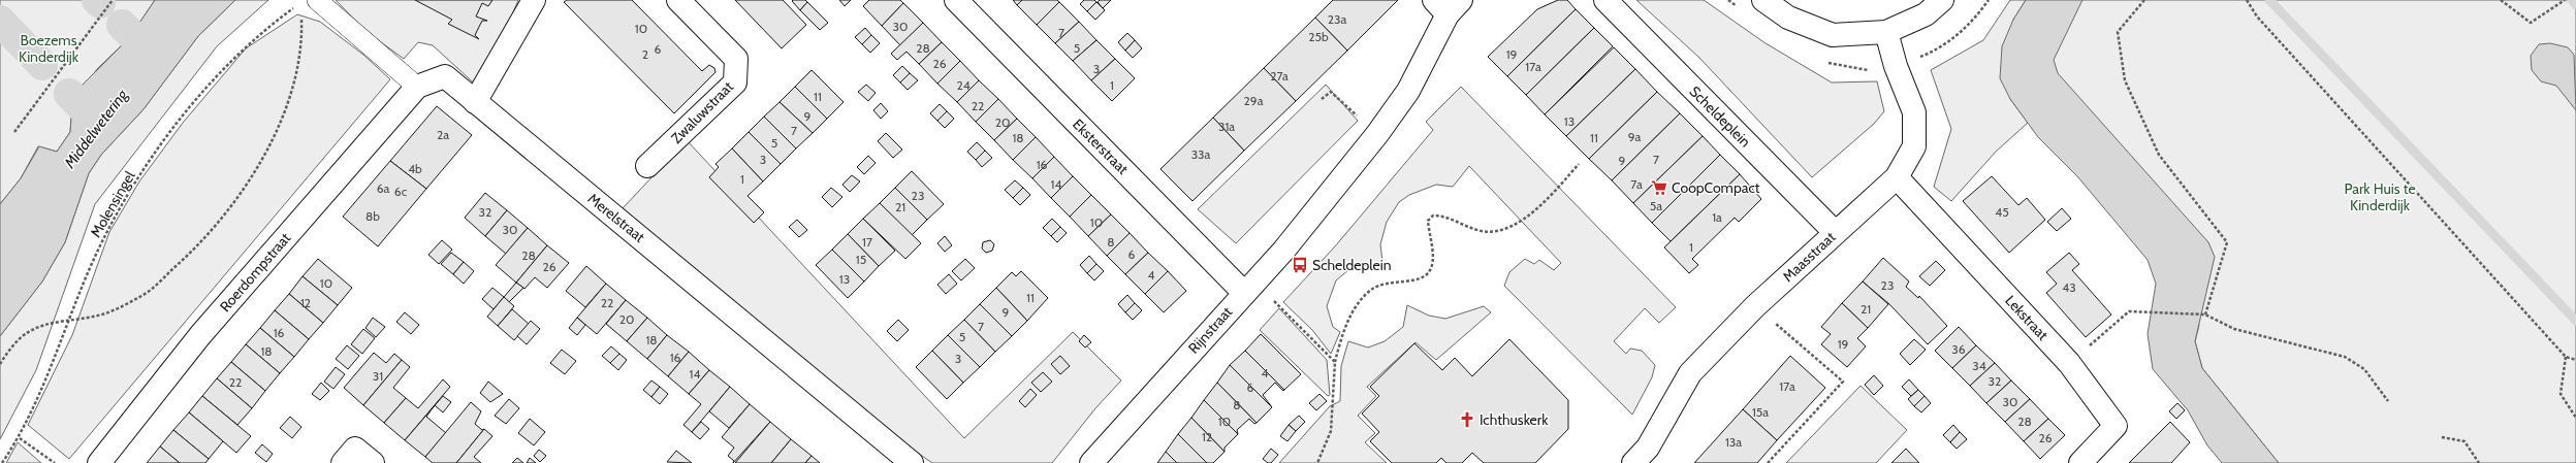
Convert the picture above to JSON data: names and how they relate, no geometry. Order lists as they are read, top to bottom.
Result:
{
  "streets": {
    "street": [
      "Zwaluwstraat",
      "Scheldeplein",
      "Eksterstraat",
      "Merelstraat",
      "Maasstraat",
      "Roerdompstraat",
      "Lekstraat",
      "Rijnstraat"
    ],
    "path": ["Molensingel"]
  },
  "crossings": [
    ["Scheldeplein", "Maasstraat"],
    ["Eksterstraat", "Rijnstraat"],
    ["Merelstraat", "Roerdompstraat"],
    ["Maasstraat", "Lekstraat"]
  ],
  "water": ["Middelwetering"],
  "parks": ["Boezems Kinderdijk", "Park Huis te Kinderdijk"],
  "places": {
    "supermarket": ["CoopCompact"],
    "bus stop": ["Scheldeplein"],
    "church": ["Ichthuskerk"]
  },
  "house_numbers": [
    "23a",
    "30",
    "10",
    "7",
    "25b",
    "28",
    "5",
    "6",
    "2",
    "19",
    "26",
    "17a",
    "3",
    "27a",
    "24",
    "1",
    "11",
    "29a",
    "22",
    "9",
    "13",
    "20",
    "31a",
    "7",
    "2a",
    "9a",
    "18",
    "11",
    "5",
    "33a",
    "3",
    "7",
    "9",
    "16",
    "4b",
    "1",
    "14",
    "7a",
    "6a",
    "6c",
    "23",
    "5a",
    "21",
    "32",
    "45",
    "8b",
    "1a",
    "10",
    "30",
    "17",
    "8",
    "1",
    "6",
    "28",
    "15",
    "26",
    "4",
    "13",
    "10",
    "23",
    "43",
    "11",
    "12",
    "22",
    "21",
    "9",
    "20",
    "7",
    "16",
    "5",
    "18",
    "19",
    "36",
    "18",
    "16",
    "3",
    "34",
    "4",
    "14",
    "31",
    "32",
    "22",
    "17a",
    "6",
    "30",
    "8",
    "15a",
    "10",
    "28",
    "12",
    "26",
    "13a"
  ]
}
